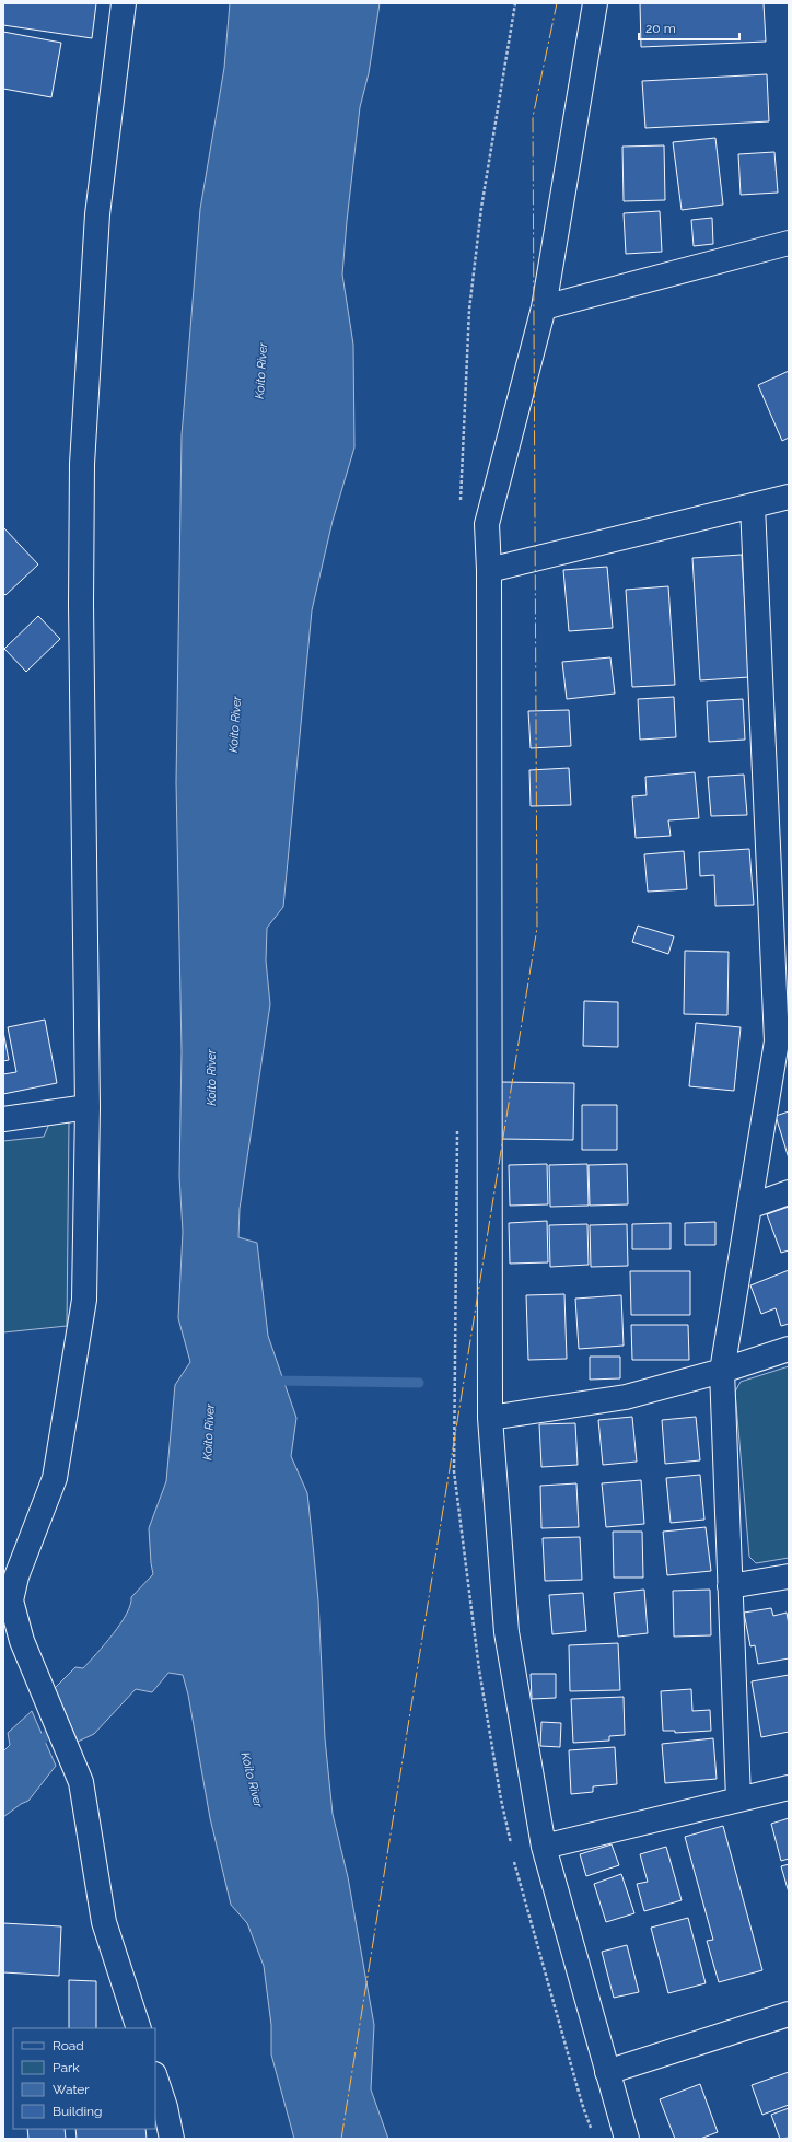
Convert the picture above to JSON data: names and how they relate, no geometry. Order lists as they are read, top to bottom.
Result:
{
  "water": ["Koito River"],
  "legend": [
    "Road",
    "Park",
    "Water",
    "Building"
  ],
  "scale_bar": "20 m"
}
